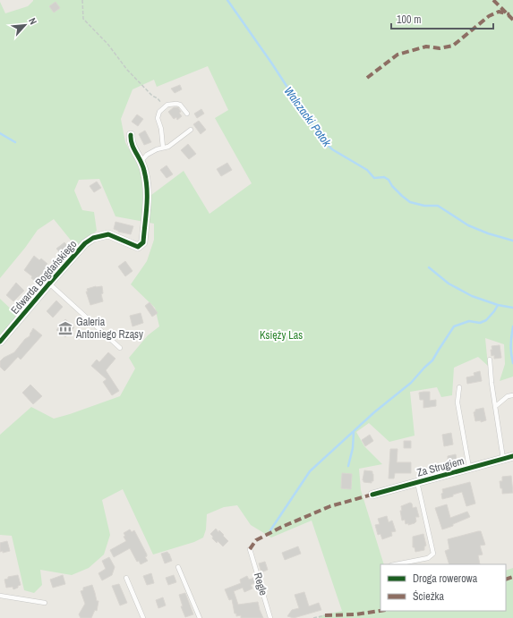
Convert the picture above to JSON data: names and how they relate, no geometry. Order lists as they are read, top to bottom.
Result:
{
  "streets": {
    "street": ["Edwarda Bogdańskiego", "Za Strugiem"],
    "lane": ["Regle"]
  },
  "water": ["Walczacki Potok"],
  "parks": ["Księży Las"],
  "places": {
    "museum": ["Galeria Antoniego Rząsy"]
  },
  "legend": ["Droga rowerowa", "Ścieżka"],
  "scale_bar": "100 m",
  "north": "top right"
}
